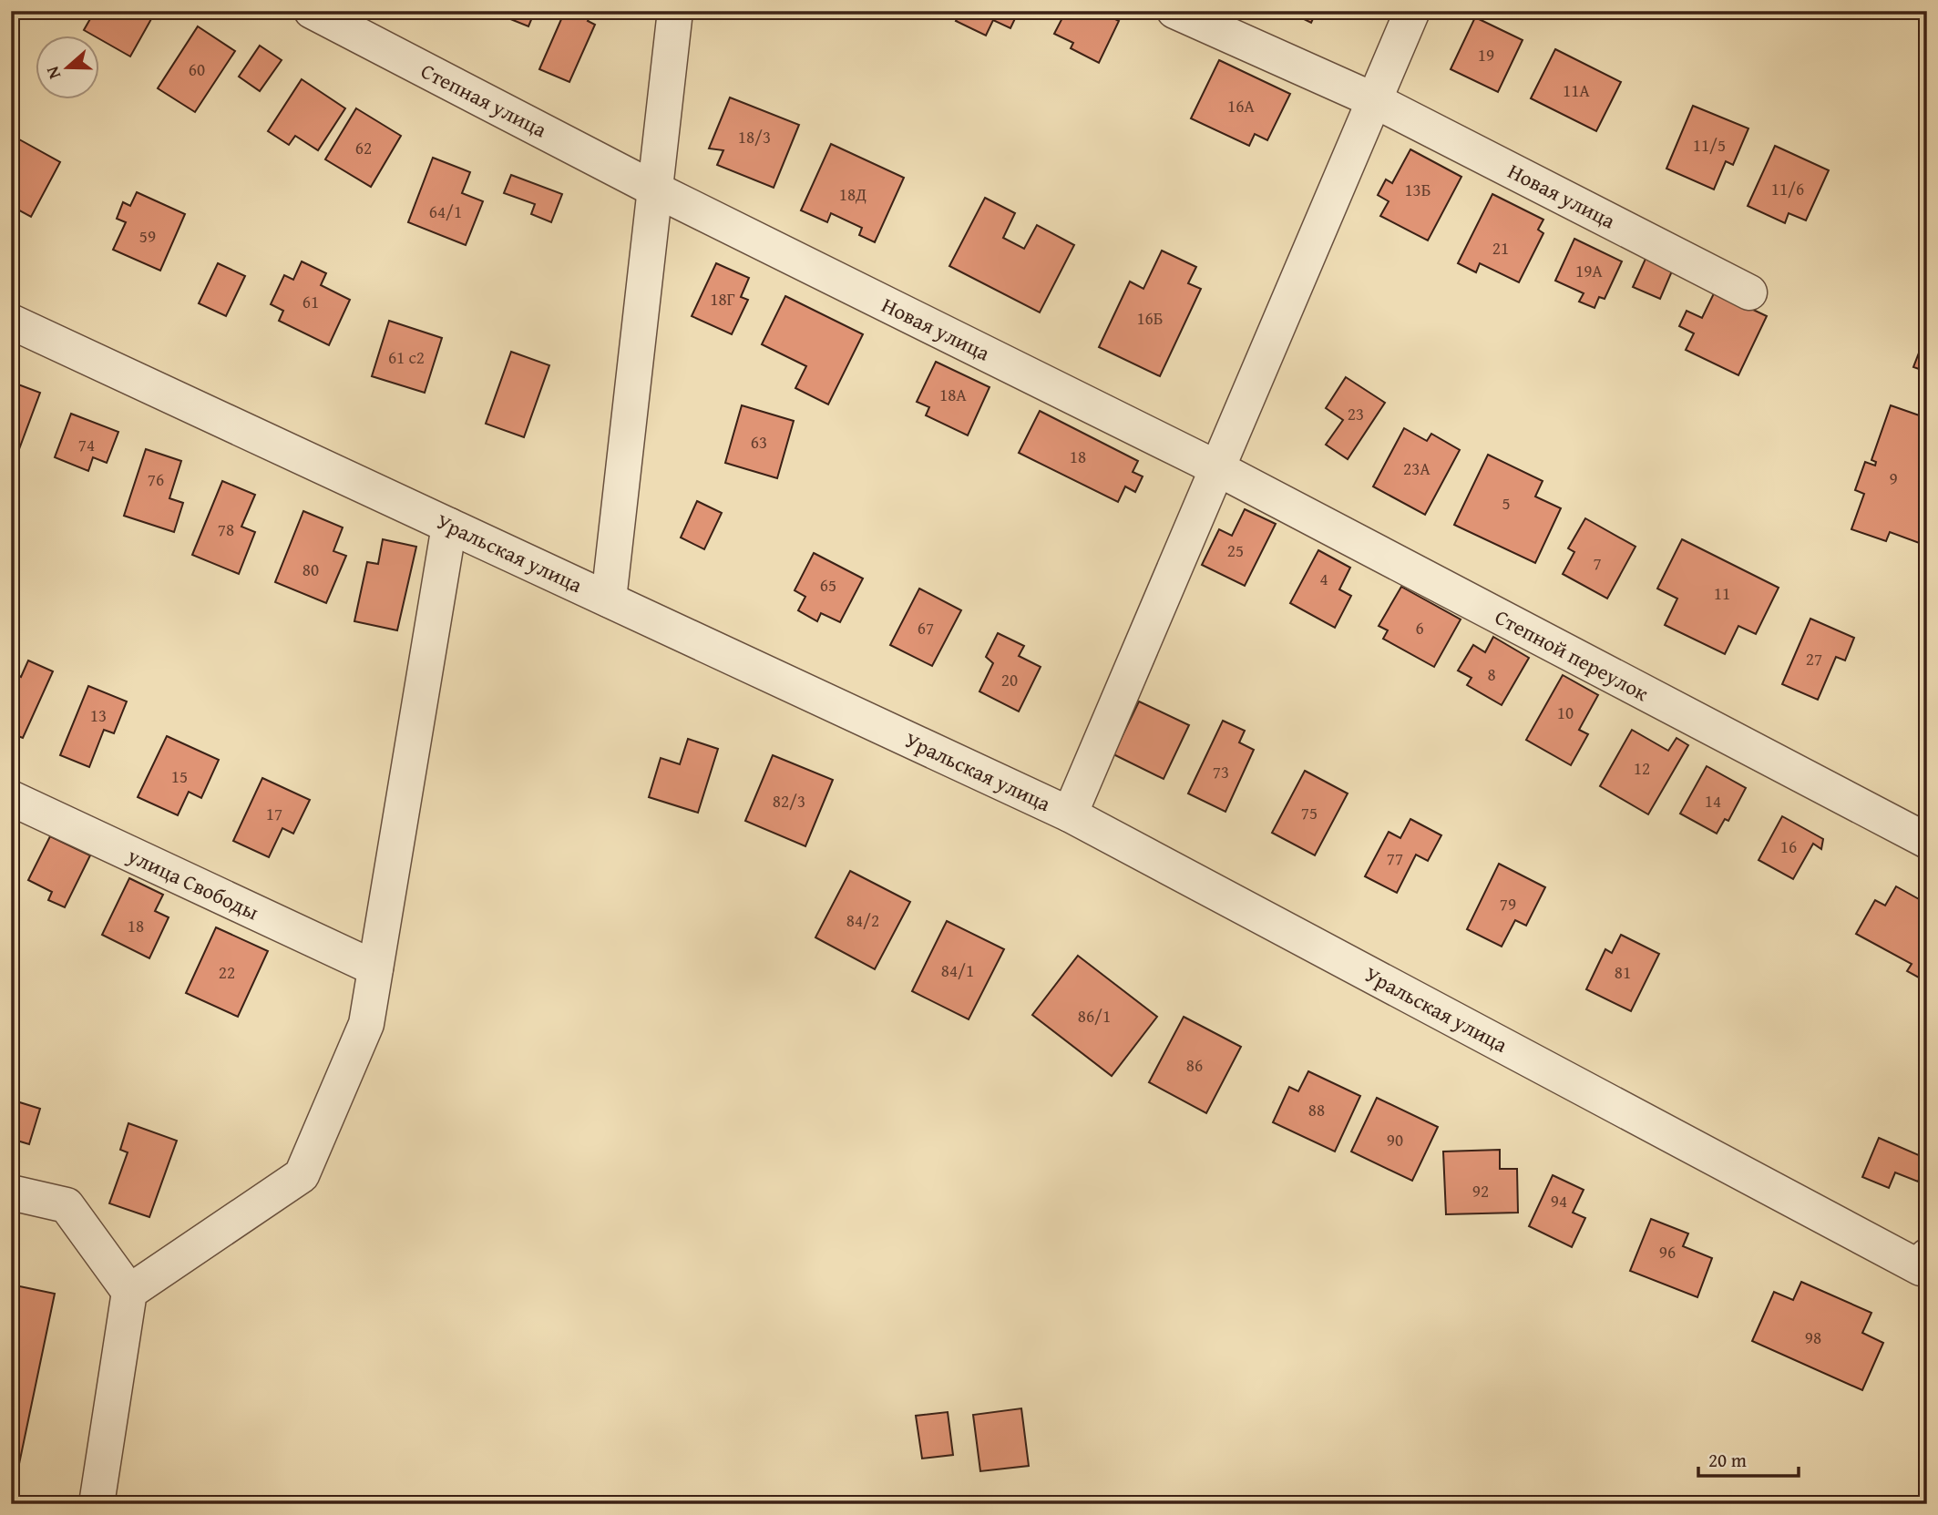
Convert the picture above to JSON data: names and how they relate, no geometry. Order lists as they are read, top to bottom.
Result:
{
  "streets": {
    "street": [
      "Степная улица",
      "Новая улица",
      "Уральская улица",
      "Степной переулок",
      "улица Свободы"
    ]
  },
  "crossings": [
    ["Степная улица", "Новая улица"],
    ["Новая улица", "Степной переулок"]
  ],
  "house_numbers": [
    "19",
    "60",
    "11А",
    "16А",
    "18/3",
    "11/5",
    "62",
    "11/6",
    "13Б",
    "18Д",
    "64/1",
    "59",
    "21",
    "19А",
    "18Г",
    "61",
    "16Б",
    "61 с2",
    "18А",
    "23",
    "63",
    "74",
    "18",
    "23А",
    "9",
    "76",
    "5",
    "78",
    "25",
    "7",
    "80",
    "4",
    "65",
    "11",
    "67",
    "6",
    "27",
    "8",
    "20",
    "10",
    "13",
    "12",
    "73",
    "15",
    "82/3",
    "14",
    "75",
    "17",
    "16",
    "77",
    "79",
    "84/2",
    "18",
    "84/1",
    "22",
    "81",
    "86/1",
    "86",
    "88",
    "90",
    "92",
    "94",
    "96",
    "98"
  ],
  "scale_bar": "20 m",
  "north": "left"
}
